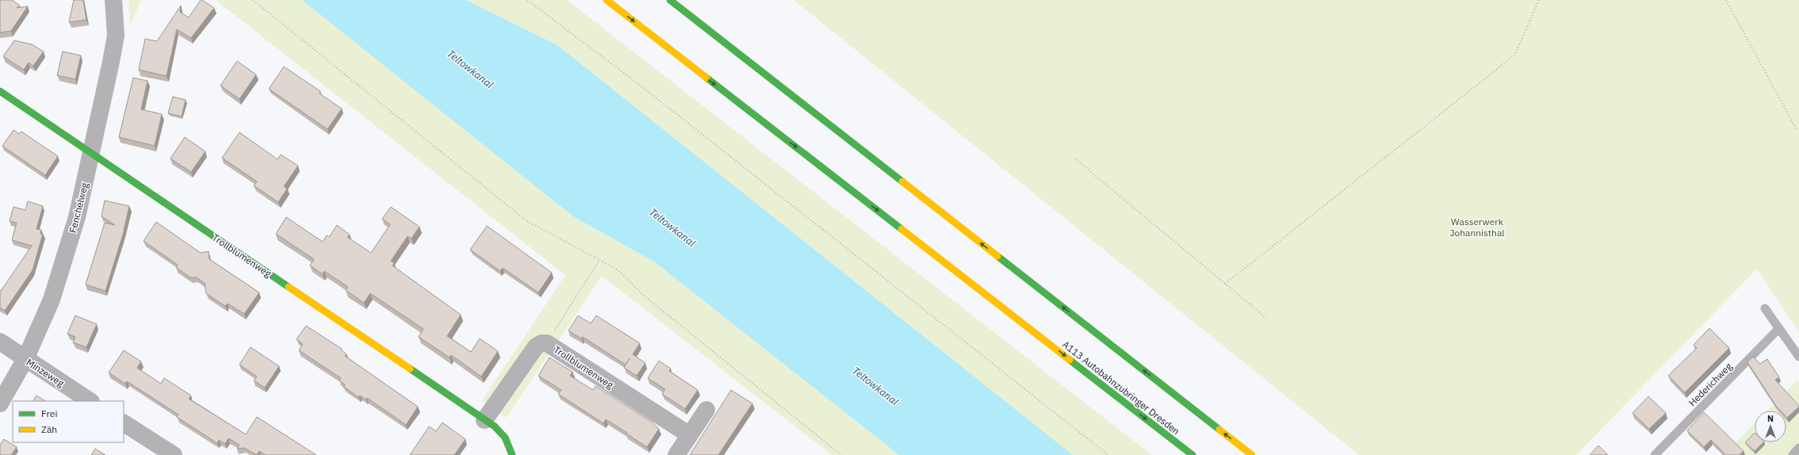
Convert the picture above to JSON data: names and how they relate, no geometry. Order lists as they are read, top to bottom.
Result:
{
  "streets": {
    "main road": ["Trollblumenweg", "A113 Autobahnzubringer Dresden"],
    "street": ["Fenchelweg", "Minzeweg"],
    "lane": ["Hederichweg"]
  },
  "crossings": [
    ["Fenchelweg", "Trollblumenweg"],
    ["Fenchelweg", "Minzeweg"]
  ],
  "water": ["Teltowkanal"],
  "parks": ["Wasserwerk Johannisthal"],
  "legend": ["Frei", "Zäh"],
  "north": "top"
}
